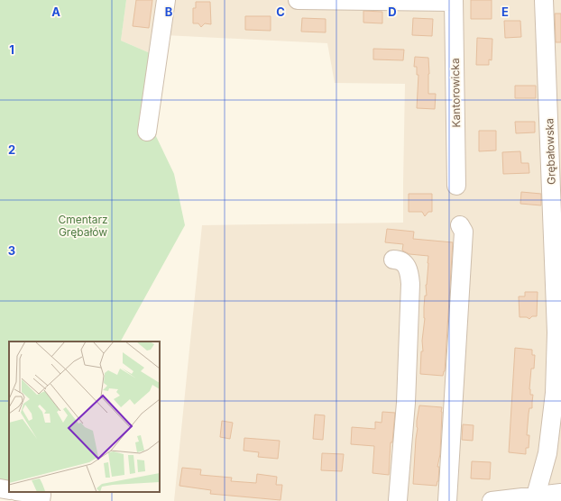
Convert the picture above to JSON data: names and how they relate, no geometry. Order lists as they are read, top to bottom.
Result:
{
  "streets": {
    "street": ["Kantorowicka", "Grębałowska"]
  },
  "parks": ["Cmentarz Grębałów"],
  "grid": {
    "columns": [
      "A",
      "B",
      "C",
      "D",
      "E"
    ],
    "rows": ["1", "2", "3"]
  }
}
